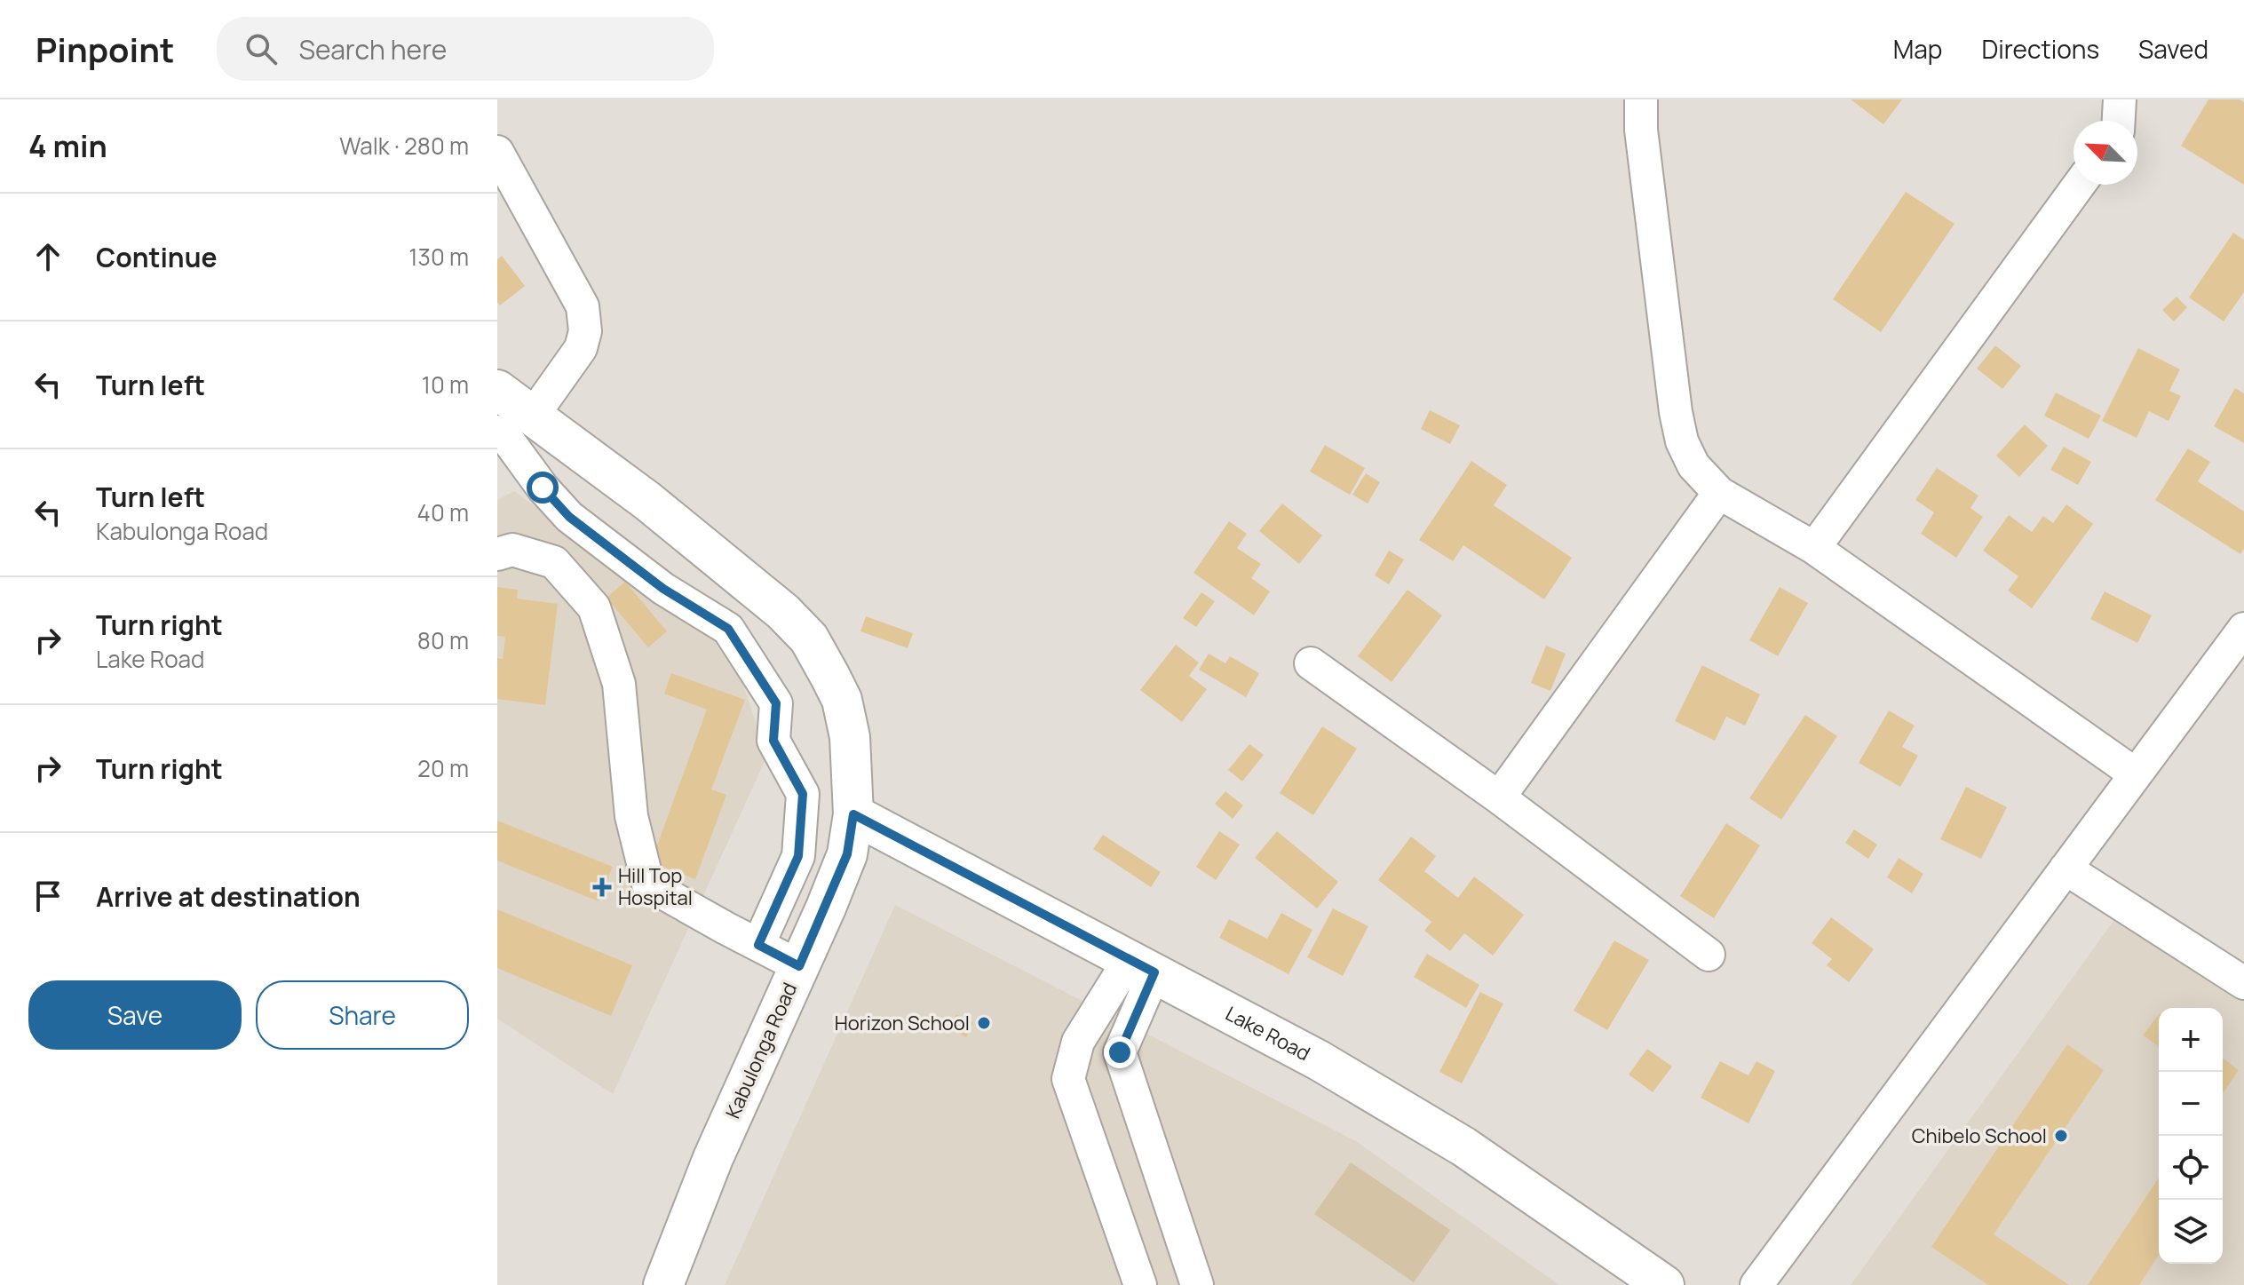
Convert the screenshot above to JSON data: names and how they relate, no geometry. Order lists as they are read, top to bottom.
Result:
{
  "streets": {
    "main road": ["Lake Road", "Kabulonga Road"]
  },
  "crossings": [
    ["Lake Road", "Kabulonga Road"]
  ],
  "places": {
    "health": ["Hill Top Hospital"],
    "other": ["Horizon School", "Chibelo School"]
  },
  "north": "top left",
  "page": {
    "header": "Pinpoint",
    "search": "Search here",
    "nav": ["Map", "Directions", "Saved"],
    "heading": ["4 min", "Walk · 280 m"],
    "list": [
      ["Continue", "130 m"],
      ["Turn left", "10 m"],
      ["Turn left", "Kabulonga Road", "40 m"],
      ["Turn right", "Lake Road", "80 m"],
      ["Turn right", "20 m"],
      "Arrive at destination"
    ],
    "buttons": ["Save", "Share"],
    "map_buttons": ["+", "−"]
  }
}
